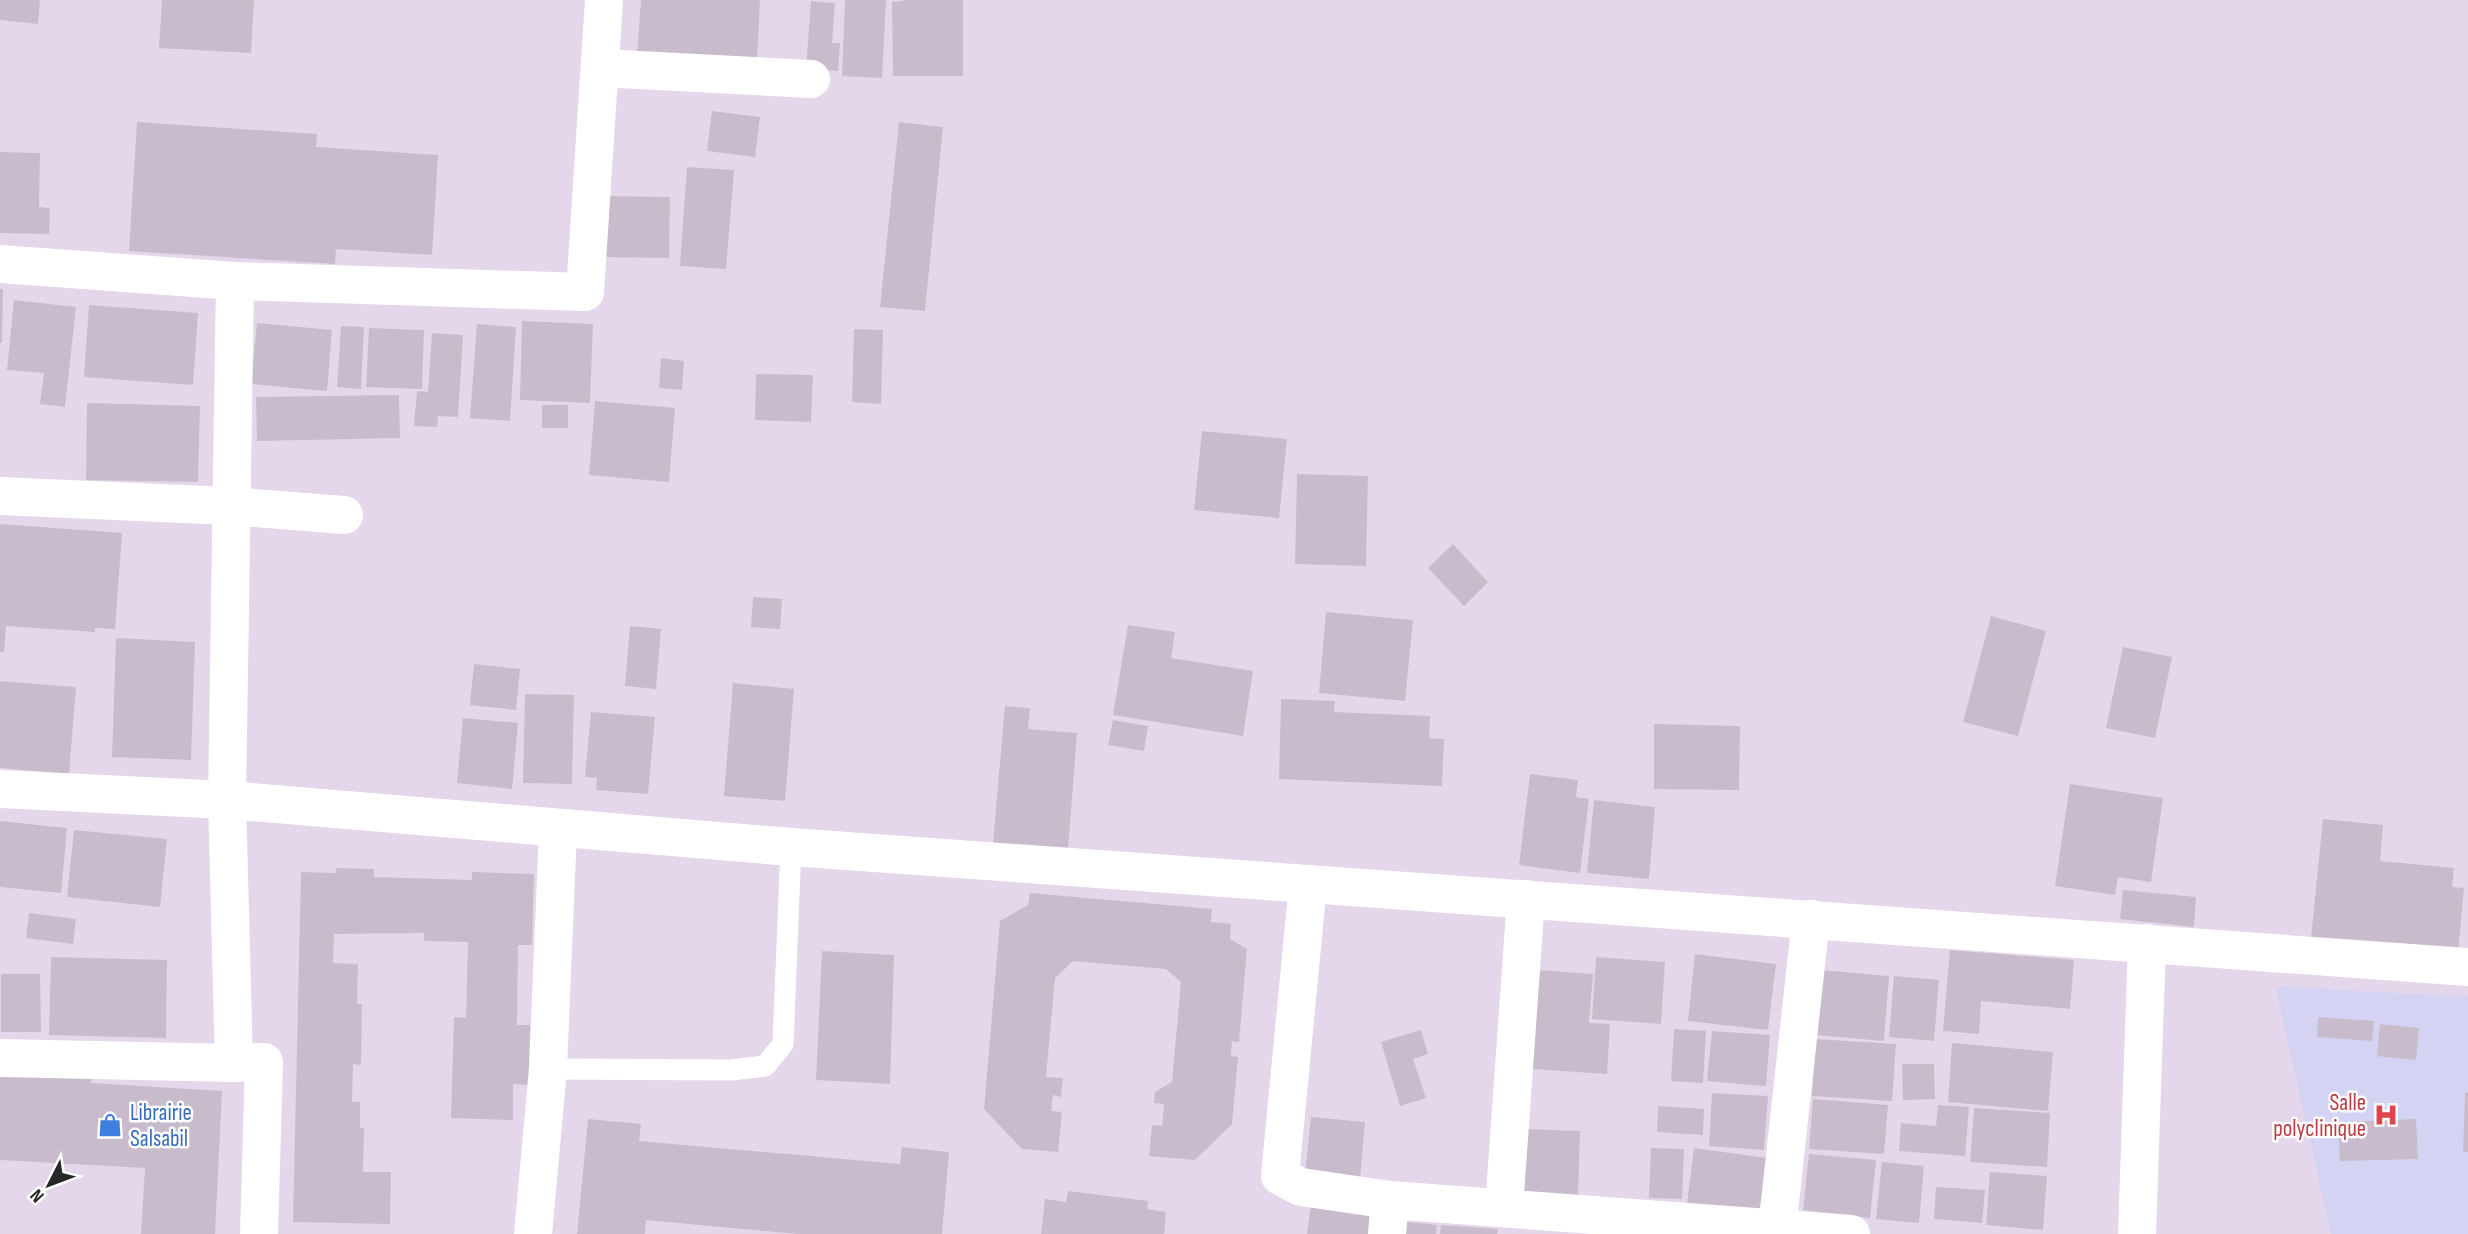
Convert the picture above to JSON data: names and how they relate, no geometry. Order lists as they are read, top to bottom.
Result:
{
  "places": {
    "hospital": ["Salle polyclinique"],
    "shop": ["Librairie Salsabil"]
  },
  "north": "bottom left"
}
